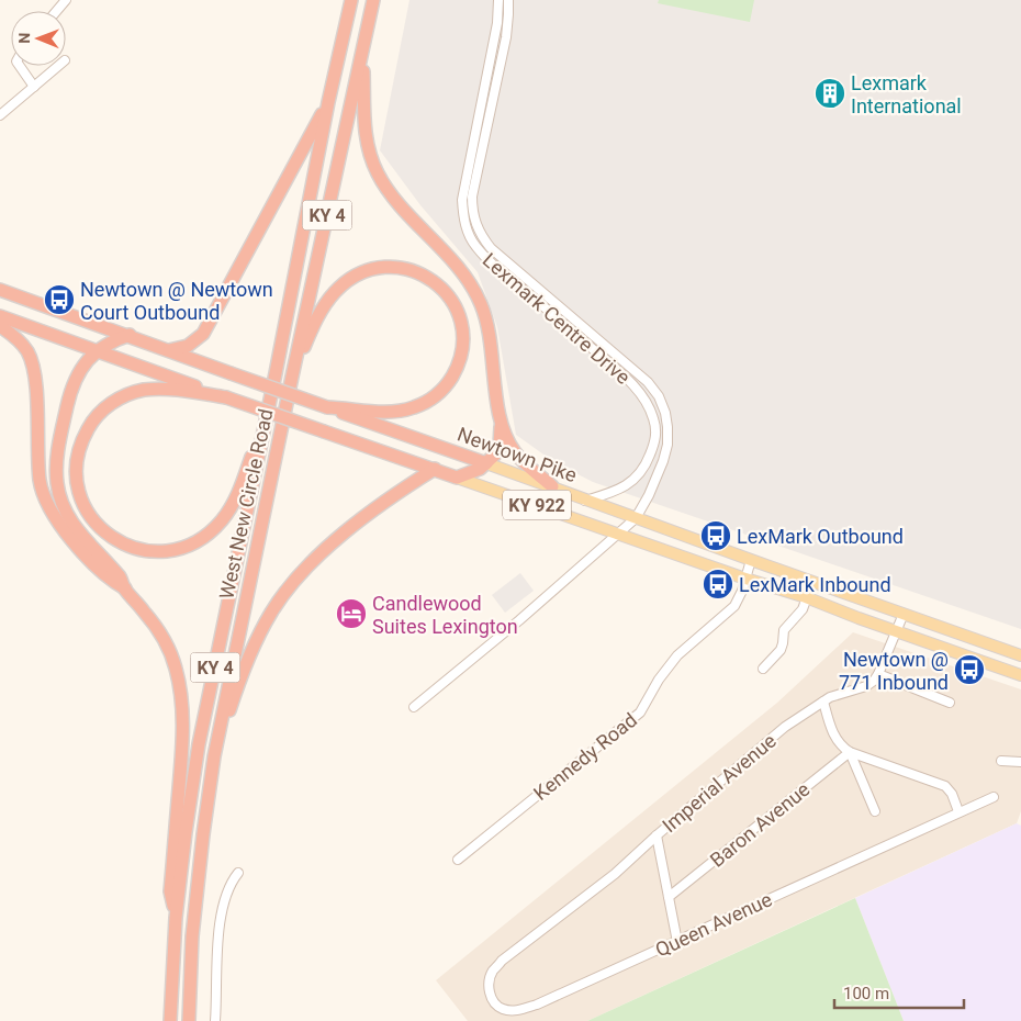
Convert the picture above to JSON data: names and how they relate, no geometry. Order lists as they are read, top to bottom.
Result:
{
  "streets": {
    "highway": [
      "KY 4",
      "Newtown Pike",
      "West New Circle Road",
      "KY 922"
    ],
    "street": [
      "Lexmark Centre Drive",
      "Kennedy Road",
      "Imperial Avenue",
      "Baron Avenue",
      "Queen Avenue"
    ]
  },
  "crossings": [
    ["Lexmark Centre Drive", "Newtown Pike"],
    ["Newtown Pike", "Kennedy Road"],
    ["Imperial Avenue", "Queen Avenue"]
  ],
  "places": {
    "building": ["Lexmark International"],
    "bus stop": [
      "Newtown @ Newtown Court Outbound",
      "LexMark Outbound",
      "LexMark Inbound",
      "Newtown @ 771 Inbound"
    ],
    "hotel": ["Candlewood Suites Lexington"]
  },
  "scale_bar": "100 m",
  "north": "left"
}
